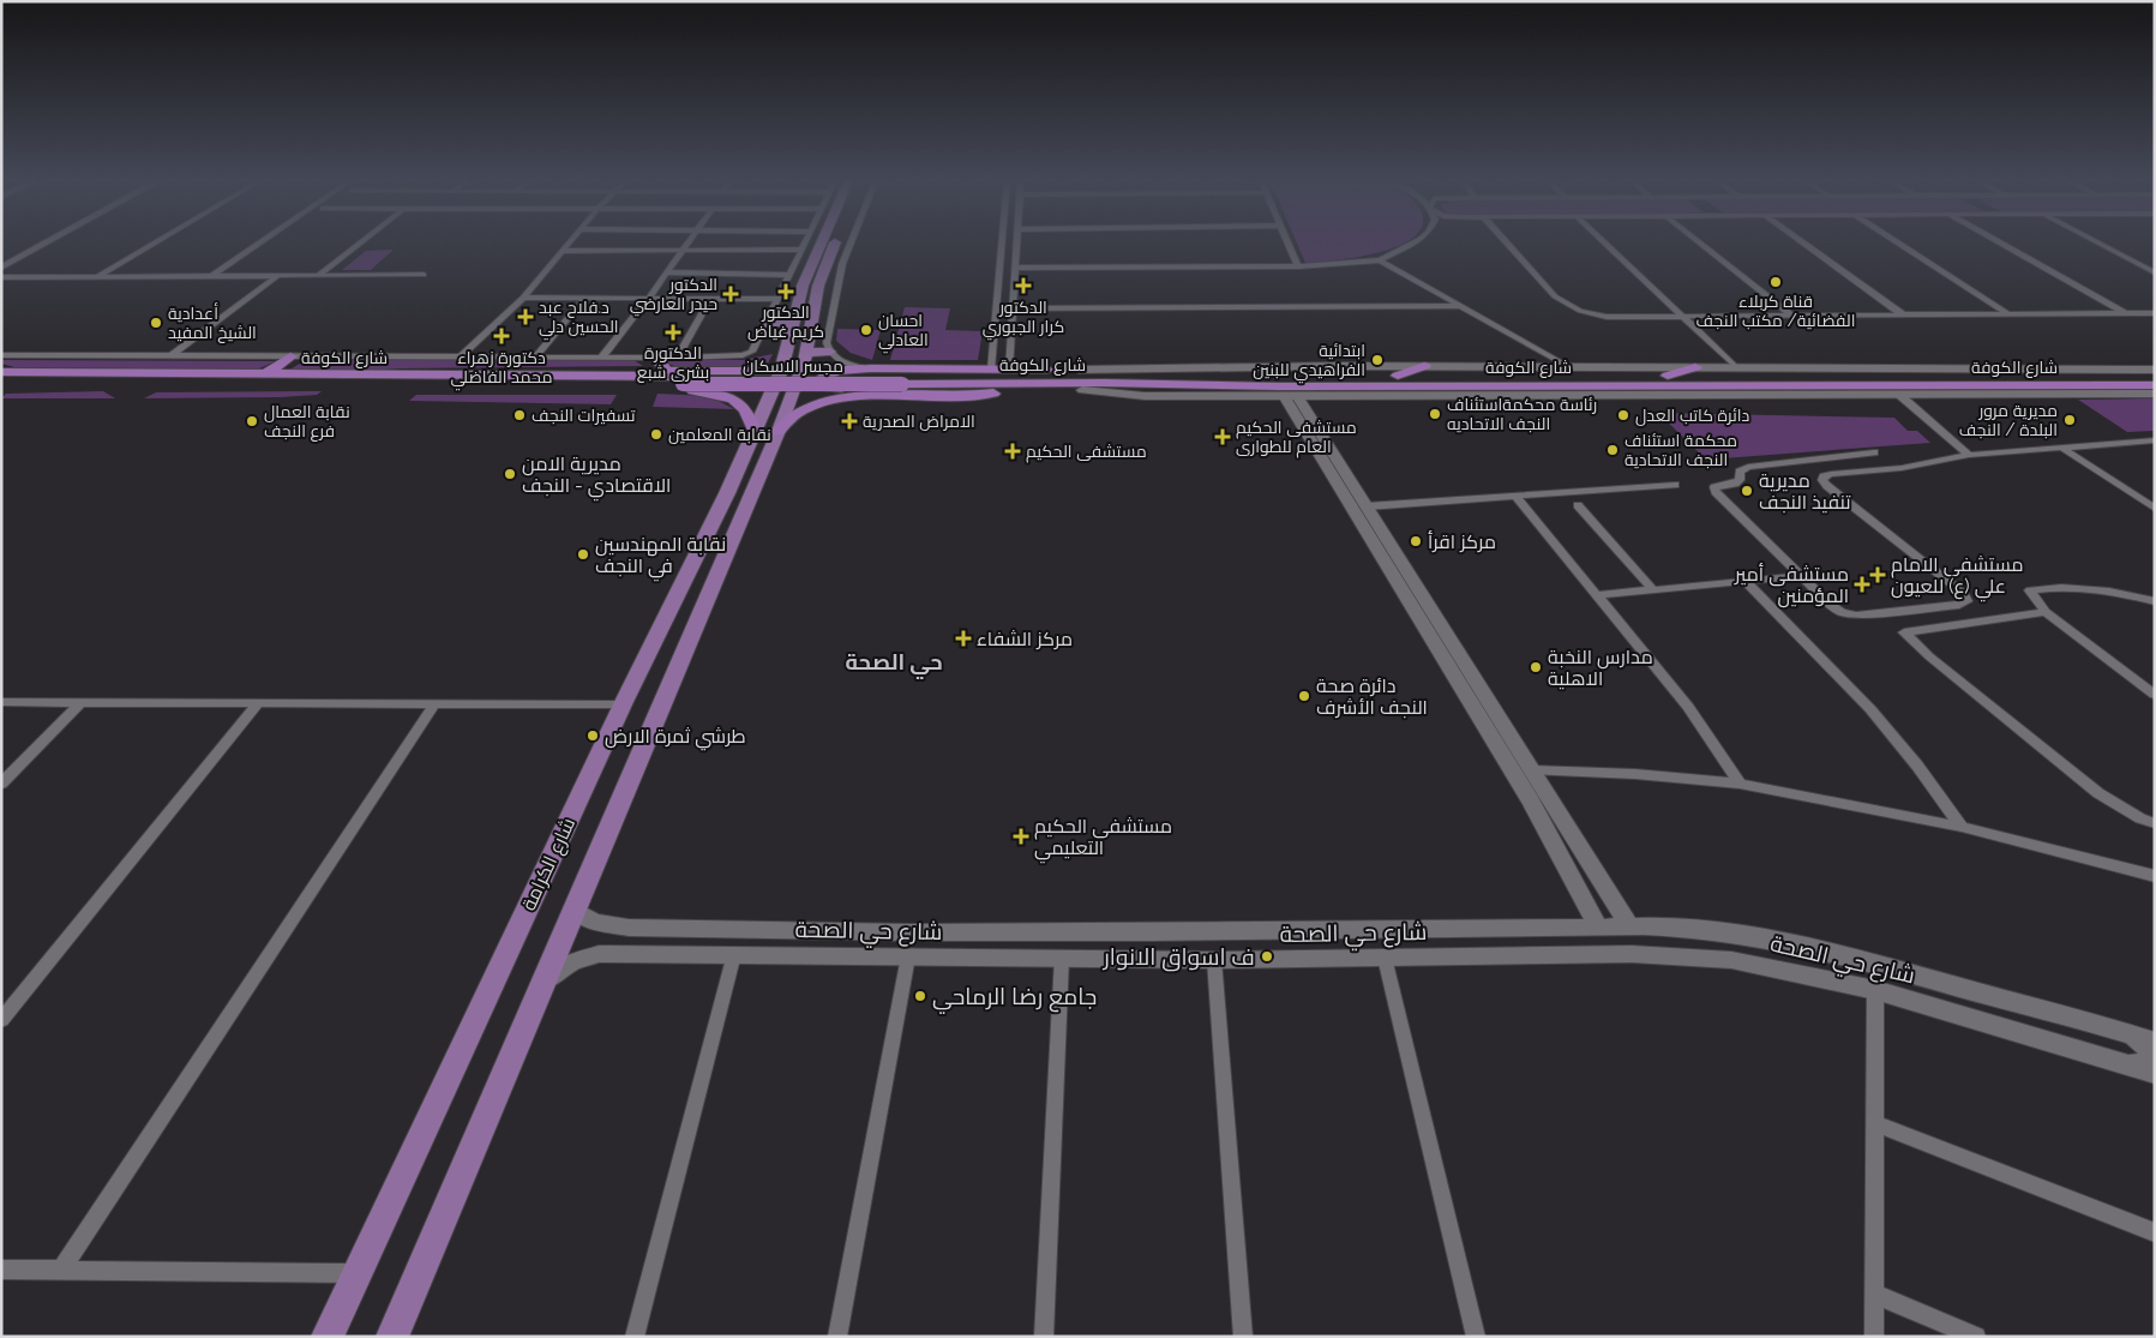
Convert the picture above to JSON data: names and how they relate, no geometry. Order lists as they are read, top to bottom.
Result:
{
  "streets": {
    "highway": ["شارع الكوفة", "مجسر الاسكان"],
    "main road": ["شارع الكرامة", "شارع حي الصحة"]
  },
  "crossings": [
    ["شارع الكوفة", "مجسر الاسكان"],
    ["شارع الكرامة", "شارع حي الصحة"]
  ],
  "districts": ["حي الصحة"],
  "places": {
    "other": [
      "قناة كربلاء الفضائية/ مكتب النجف",
      "أعدادية الشيخ المفيد",
      "احسان العادلي",
      "ابتدائية الفراهيدي للبنين",
      "رئاسة محكمةاستئناف النجف الاتحاديه",
      "تسفيرات النجف",
      "دائرة كاتب العدل",
      "مديرية مرور البلدة / النجف",
      "نقابة العمال فرع النجف",
      "نقابة المعلمين",
      "محكمة استئناف النجف الاتحادية",
      "مديرية الامن الاقتصادي - النجف",
      "مديرية تنفيذ النجف",
      "مركز اقرأ",
      "نقابة المهندسين في النجف",
      "مدارس النخبة الاهلية",
      "دائرة صحة النجف الأشرف",
      "طرشي ثمرة الارض",
      "ف اسواق الانوار",
      "جامع رضا الرماحي"
    ],
    "health": [
      "الدكتور كرار الجبوري",
      "الدكتور كريم غياض",
      "الدكتور حيدر العارضي",
      "د.فلاح عبد الحسين دلي",
      "الدكتورة بشرى شبع",
      "دكتورة زهراء محمد الفاضلي",
      "الامراض الصدرية",
      "مستشفى الحكيم العام للطوارى",
      "مستشفى الحكيم",
      "مستشفى الامام علي (ع) للعيون",
      "مستشفى أمير المؤمنين",
      "مركز الشفاء",
      "مستشفى الحكيم التعليمي"
    ]
  }
}
